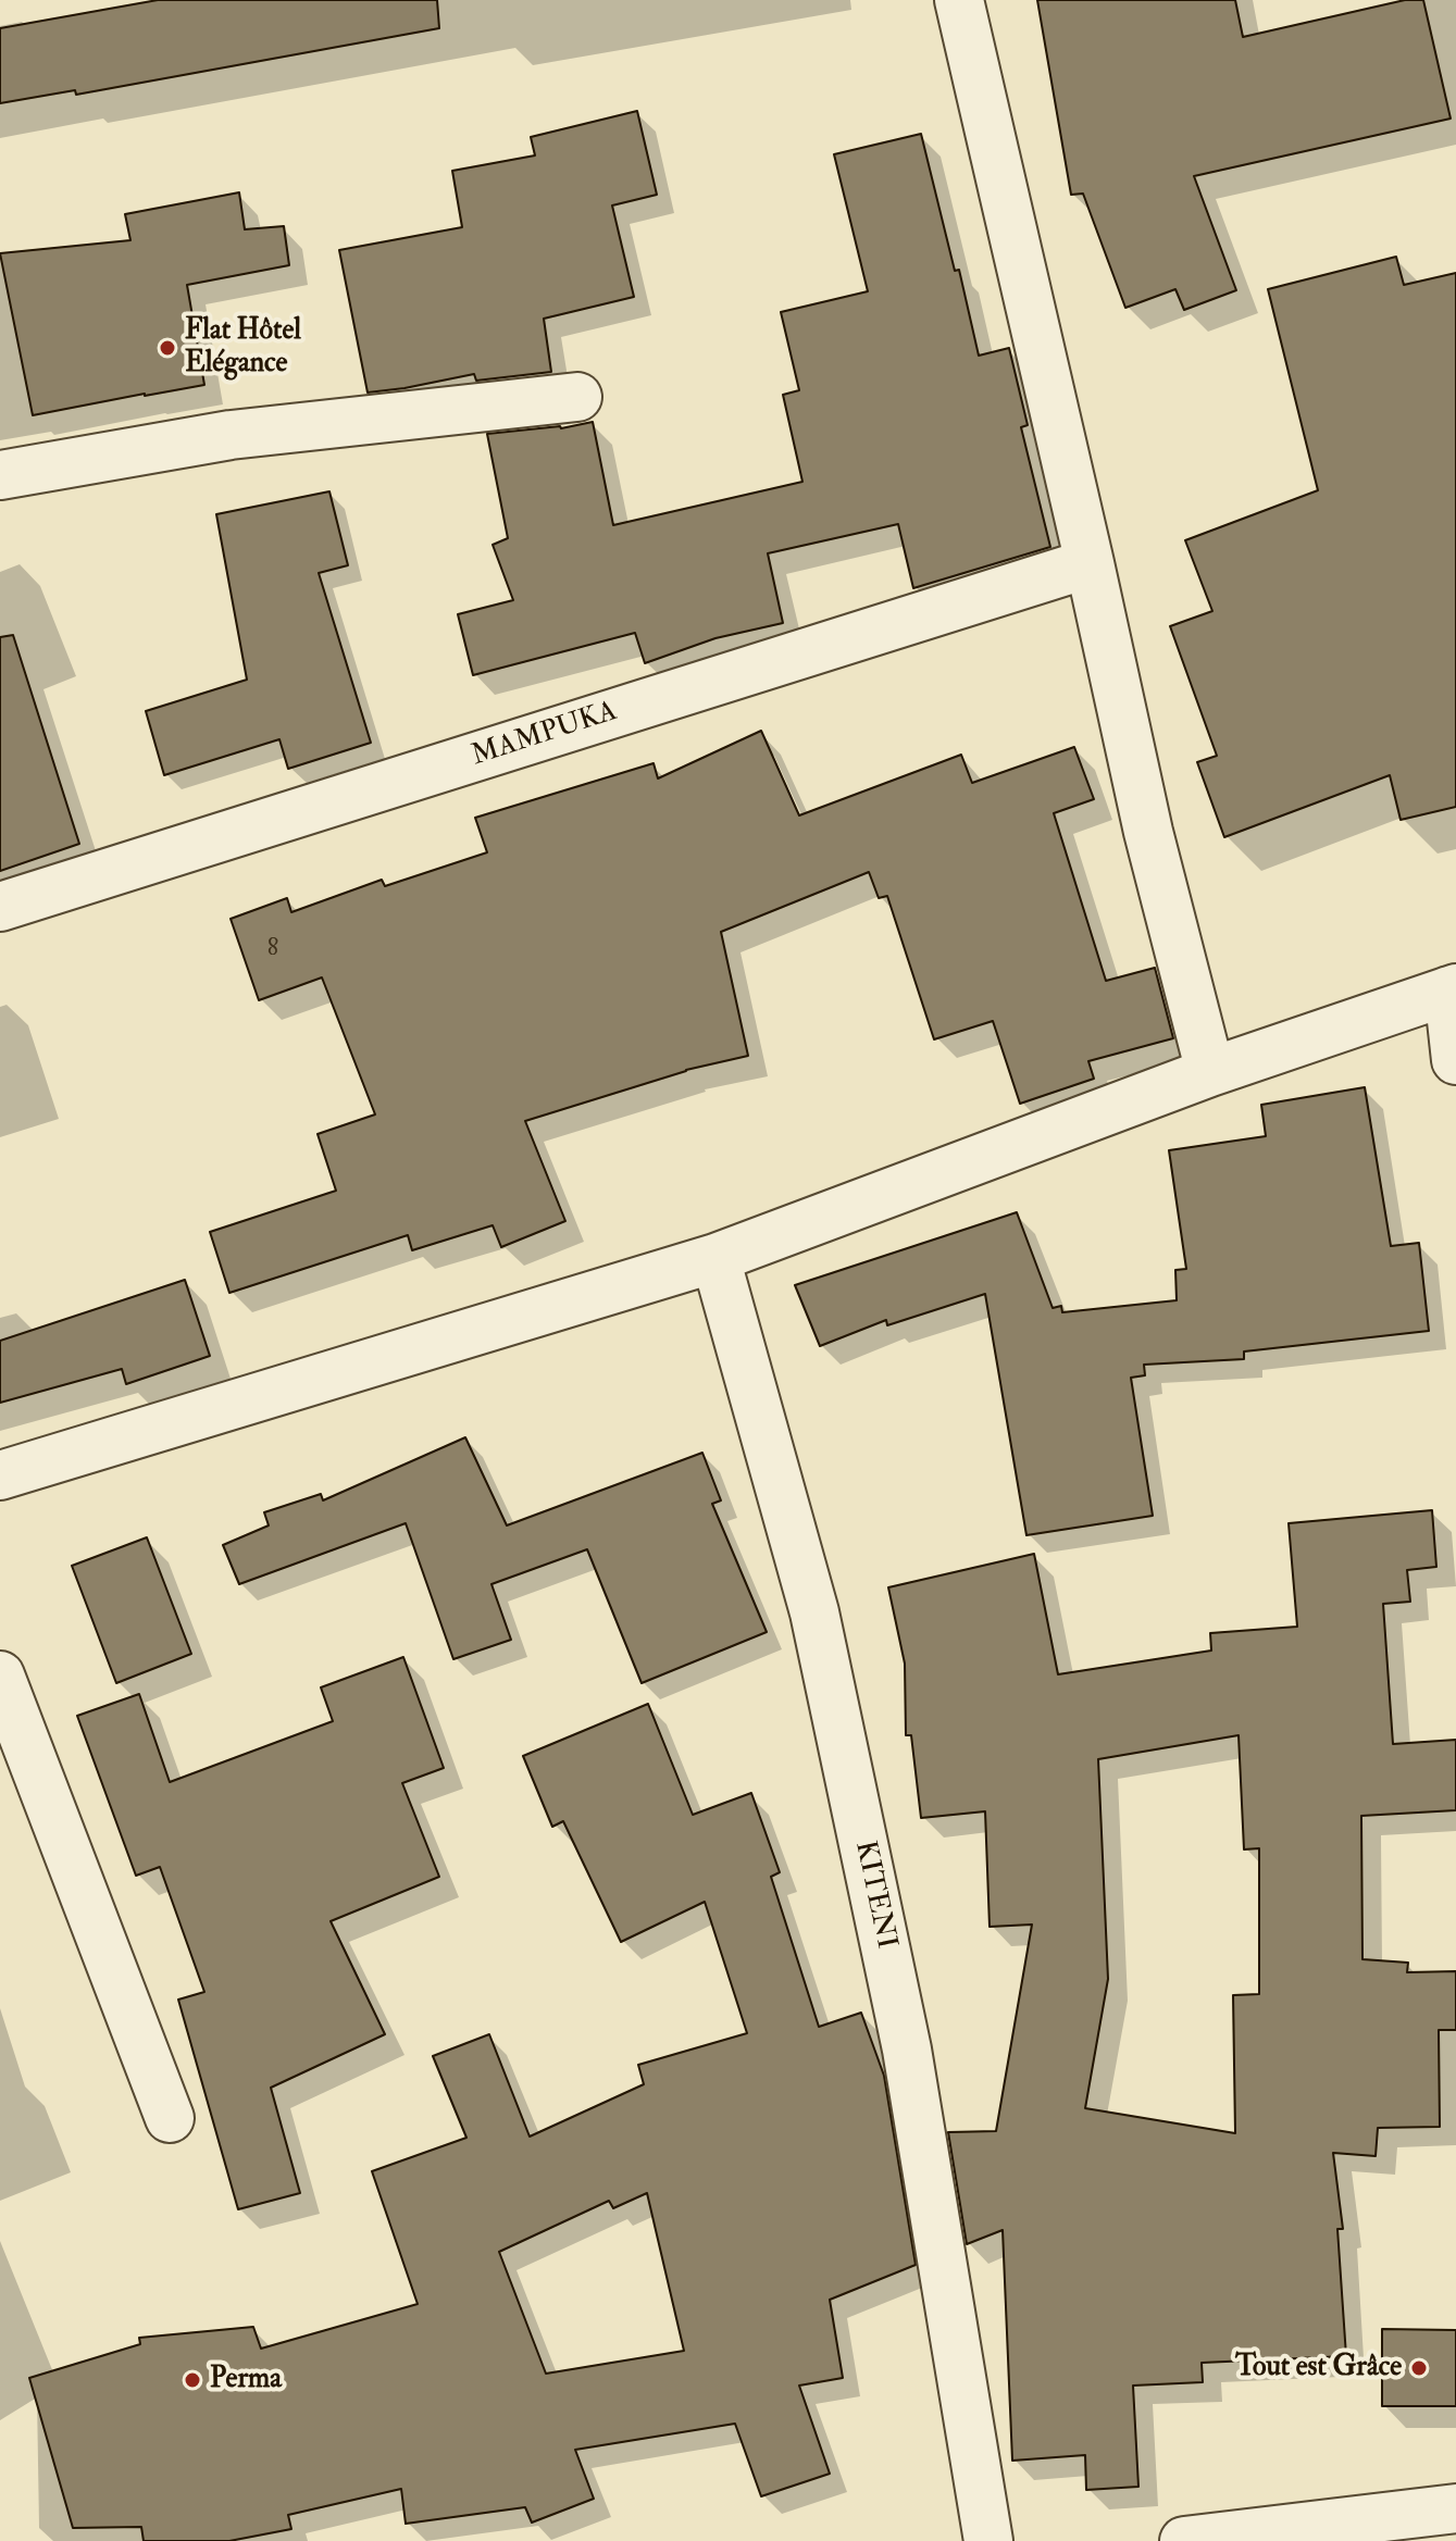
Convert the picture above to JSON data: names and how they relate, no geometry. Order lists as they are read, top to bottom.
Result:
{
  "streets": {
    "street": ["MAMPUKA", "KITENI"]
  },
  "places": ["Flat Hôtel Elégance", "Tout est Grâce", "Perma"],
  "house_numbers": ["8"]
}
